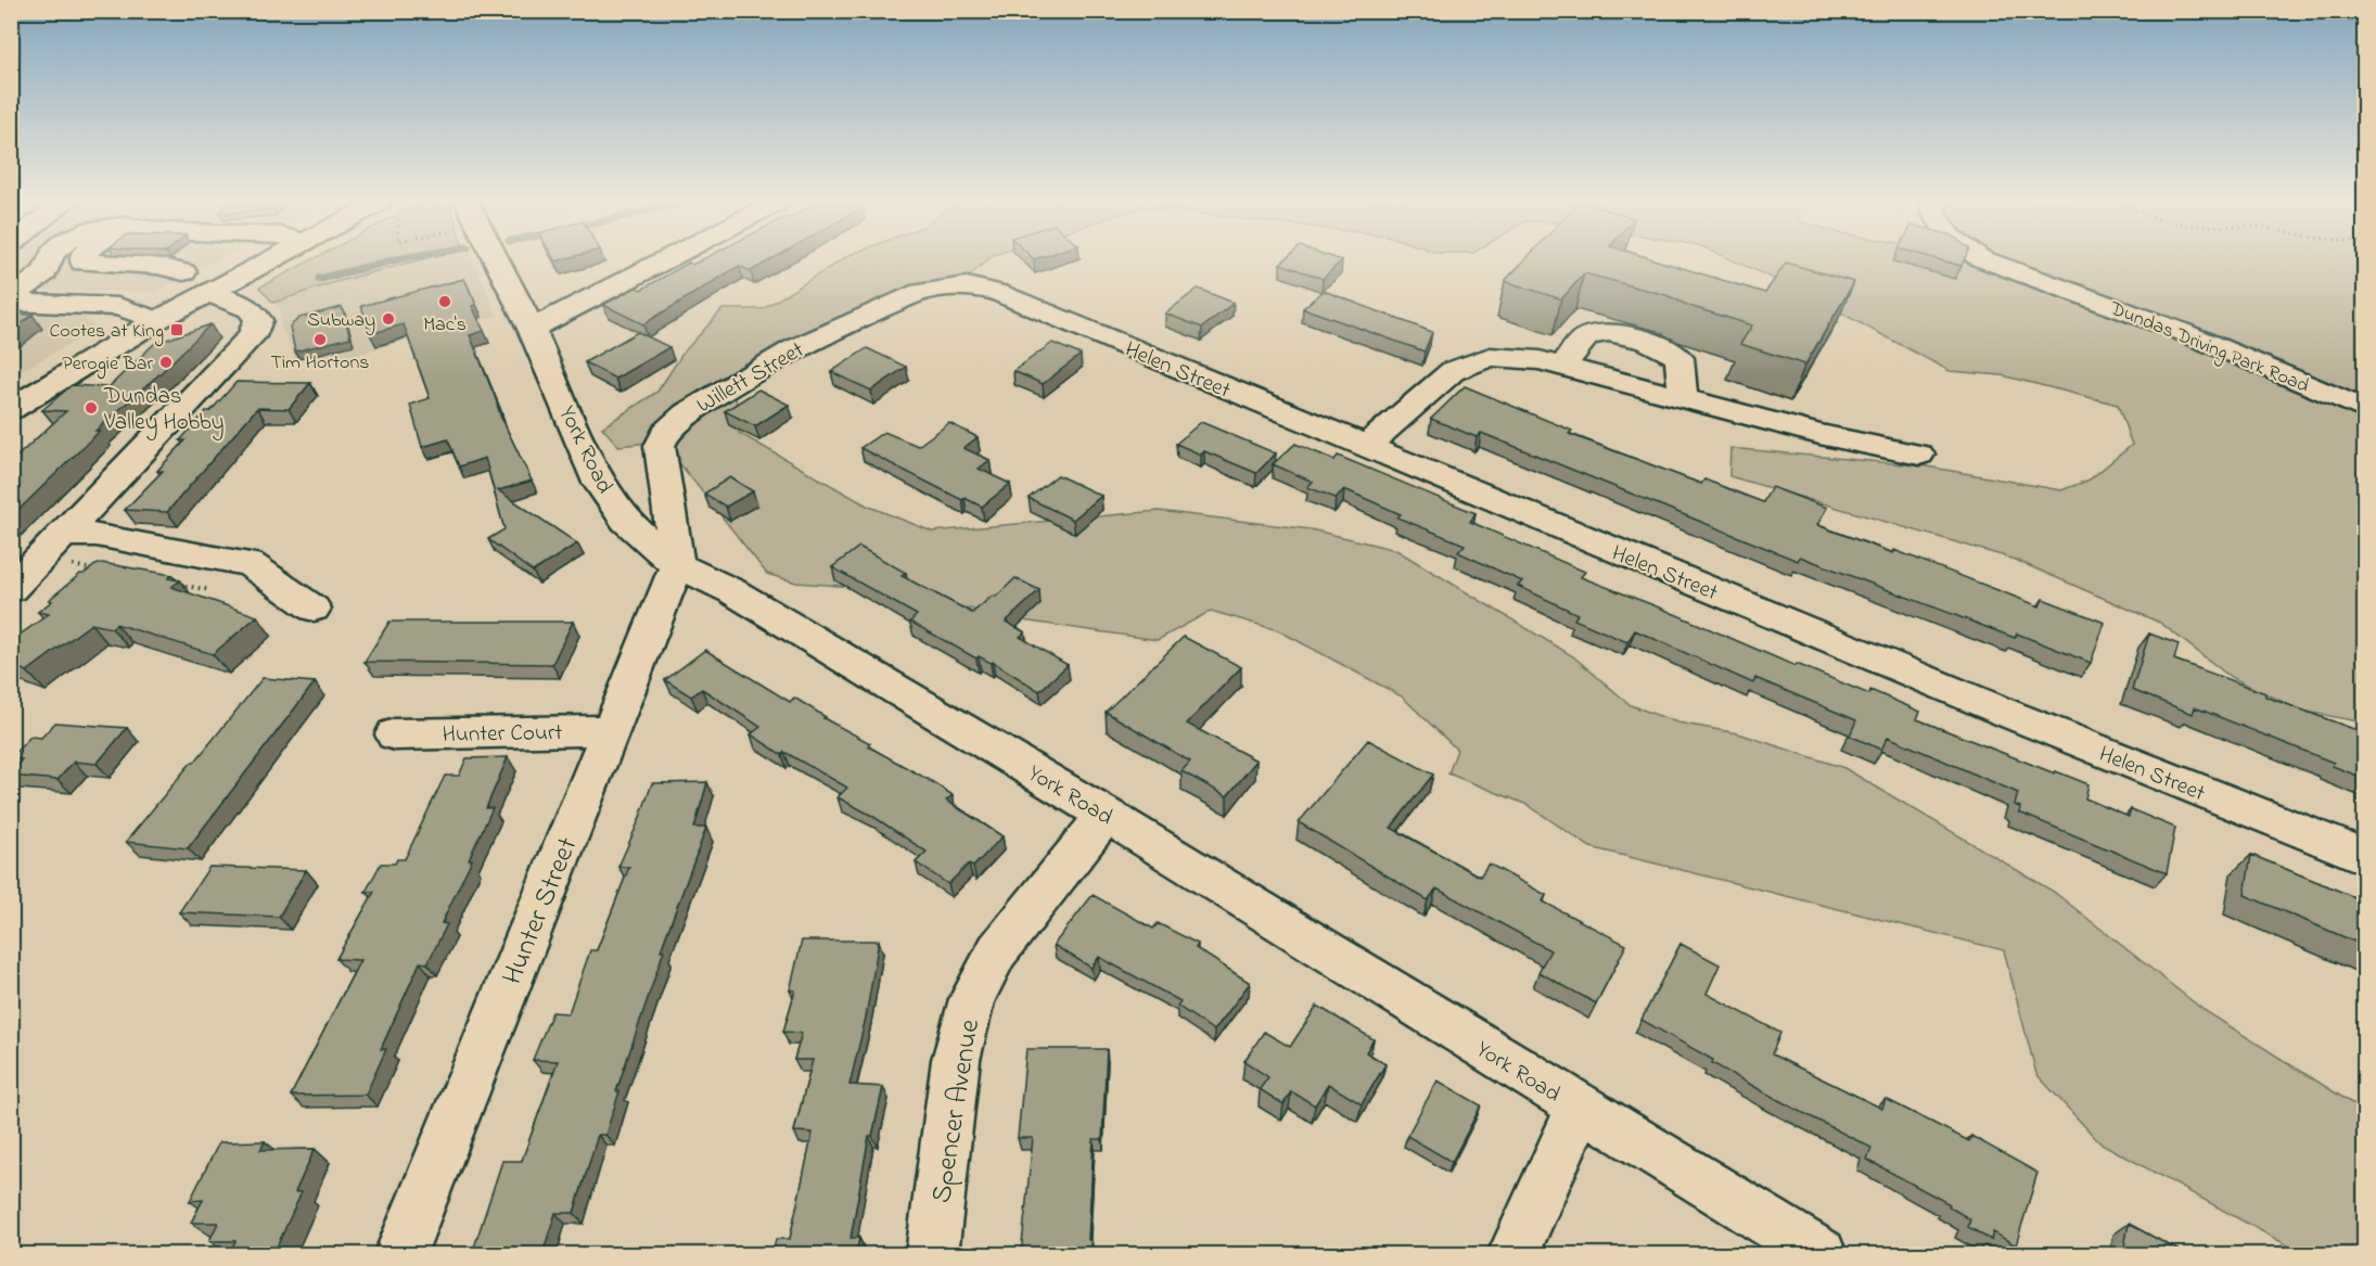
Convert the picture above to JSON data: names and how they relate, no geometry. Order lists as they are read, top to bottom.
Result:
{
  "streets": {
    "street": [
      "Dundas Driving Park Road",
      "Helen Street",
      "Willett Street",
      "York Road",
      "Hunter Court",
      "Hunter Street",
      "Spencer Avenue"
    ]
  },
  "crossings": [
    ["Helen Street", "Willett Street"],
    ["Willett Street", "York Road"],
    ["Willett Street", "Hunter Street"],
    ["York Road", "Hunter Street"],
    ["York Road", "Spencer Avenue"],
    ["Hunter Court", "Hunter Street"]
  ],
  "places": {
    "other": [
      "Mac's",
      "Subway",
      "Tim Hortons",
      "Perogie Bar",
      "Dundas Valley Hobby"
    ],
    "transit": ["Cootes at King"]
  }
}
